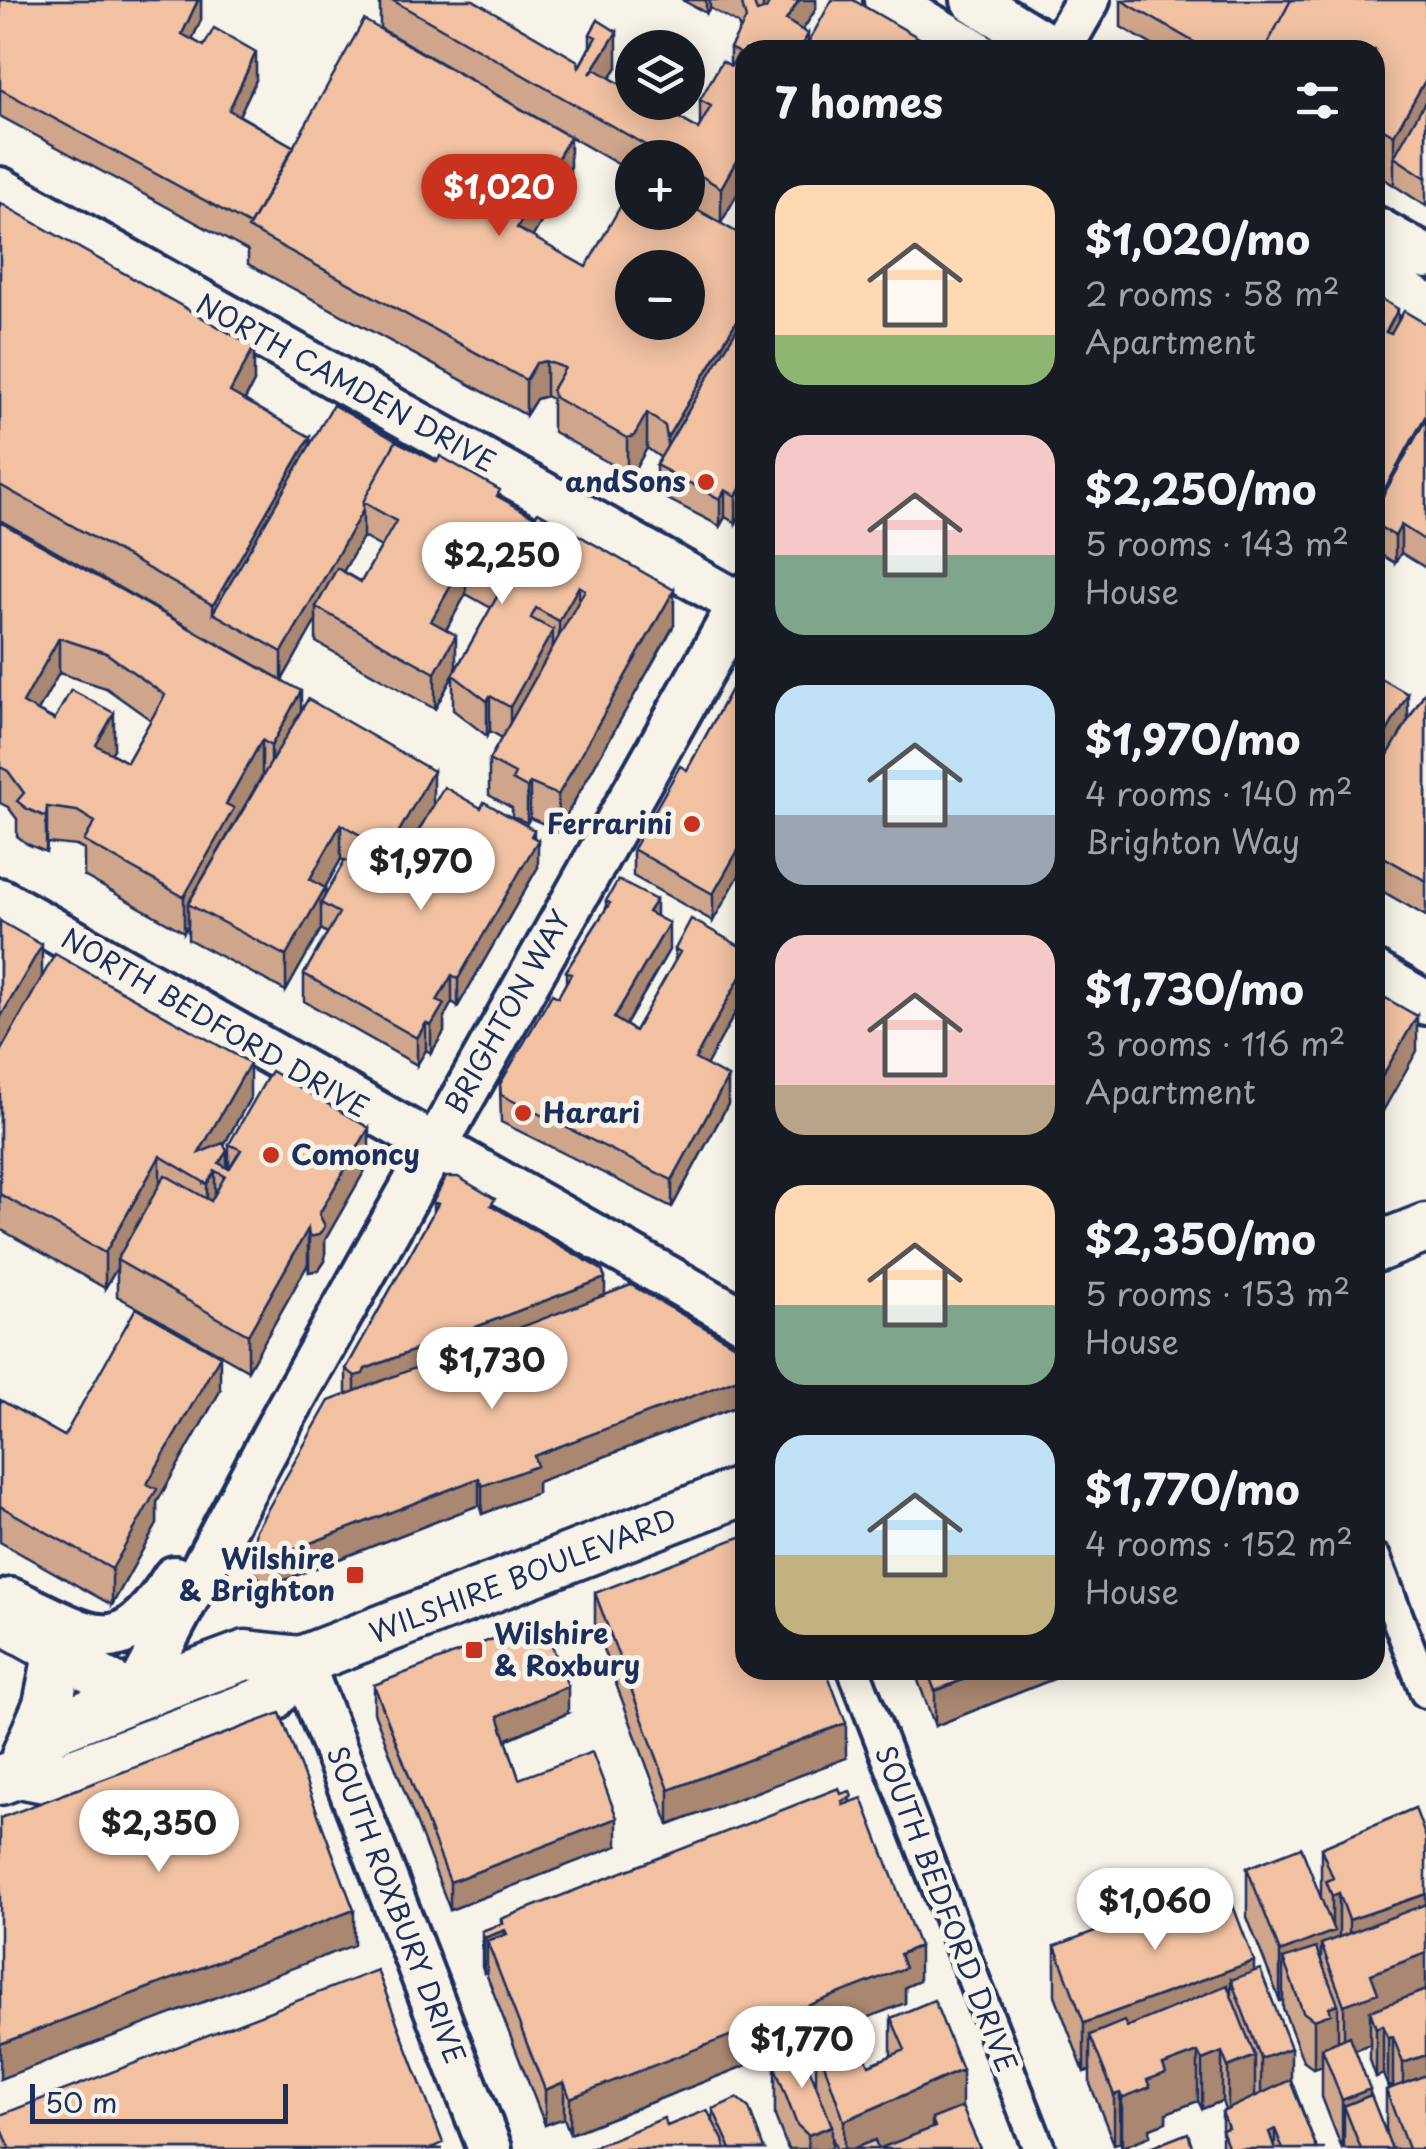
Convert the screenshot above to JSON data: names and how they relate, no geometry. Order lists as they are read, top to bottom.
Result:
{
  "streets": {
    "main road": ["WILSHIRE BOULEVARD"],
    "street": [
      "NORTH CAMDEN DRIVE",
      "BRIGHTON WAY",
      "NORTH BEDFORD DRIVE",
      "SOUTH ROXBURY DRIVE",
      "SOUTH BEDFORD DRIVE"
    ]
  },
  "crossings": [
    ["BRIGHTON WAY", "NORTH BEDFORD DRIVE"],
    ["BRIGHTON WAY", "WILSHIRE BOULEVARD"],
    ["WILSHIRE BOULEVARD", "SOUTH ROXBURY DRIVE"]
  ],
  "places": {
    "other": [
      "andSons",
      "Ferrarini",
      "Harari",
      "Comoncy"
    ],
    "transit": ["Wilshire & Brighton", "Wilshire & Roxbury"]
  },
  "scale_bar": "50 m",
  "page": {
    "map_buttons": ["+", "−"],
    "heading": "7 homes",
    "price": [
      "$1,020",
      "$2,250",
      "$1,970",
      "$1,730",
      "$2,350",
      "$1,060",
      "$1,770"
    ],
    "list": [
      {
        "name": "$1,020/mo",
        "note": "2 rooms · 58 m² · Apartment"
      },
      {
        "name": "$2,250/mo",
        "note": "5 rooms · 143 m² · House"
      },
      {
        "name": "$1,970/mo",
        "note": "4 rooms · 140 m² · Brighton Way"
      },
      {
        "name": "$1,730/mo",
        "note": "3 rooms · 116 m² · Apartment"
      },
      {
        "name": "$2,350/mo",
        "note": "5 rooms · 153 m² · House"
      },
      {
        "name": "$1,770/mo",
        "note": "4 rooms · 152 m² · House"
      }
    ],
    "scale": "50 m"
  }
}
